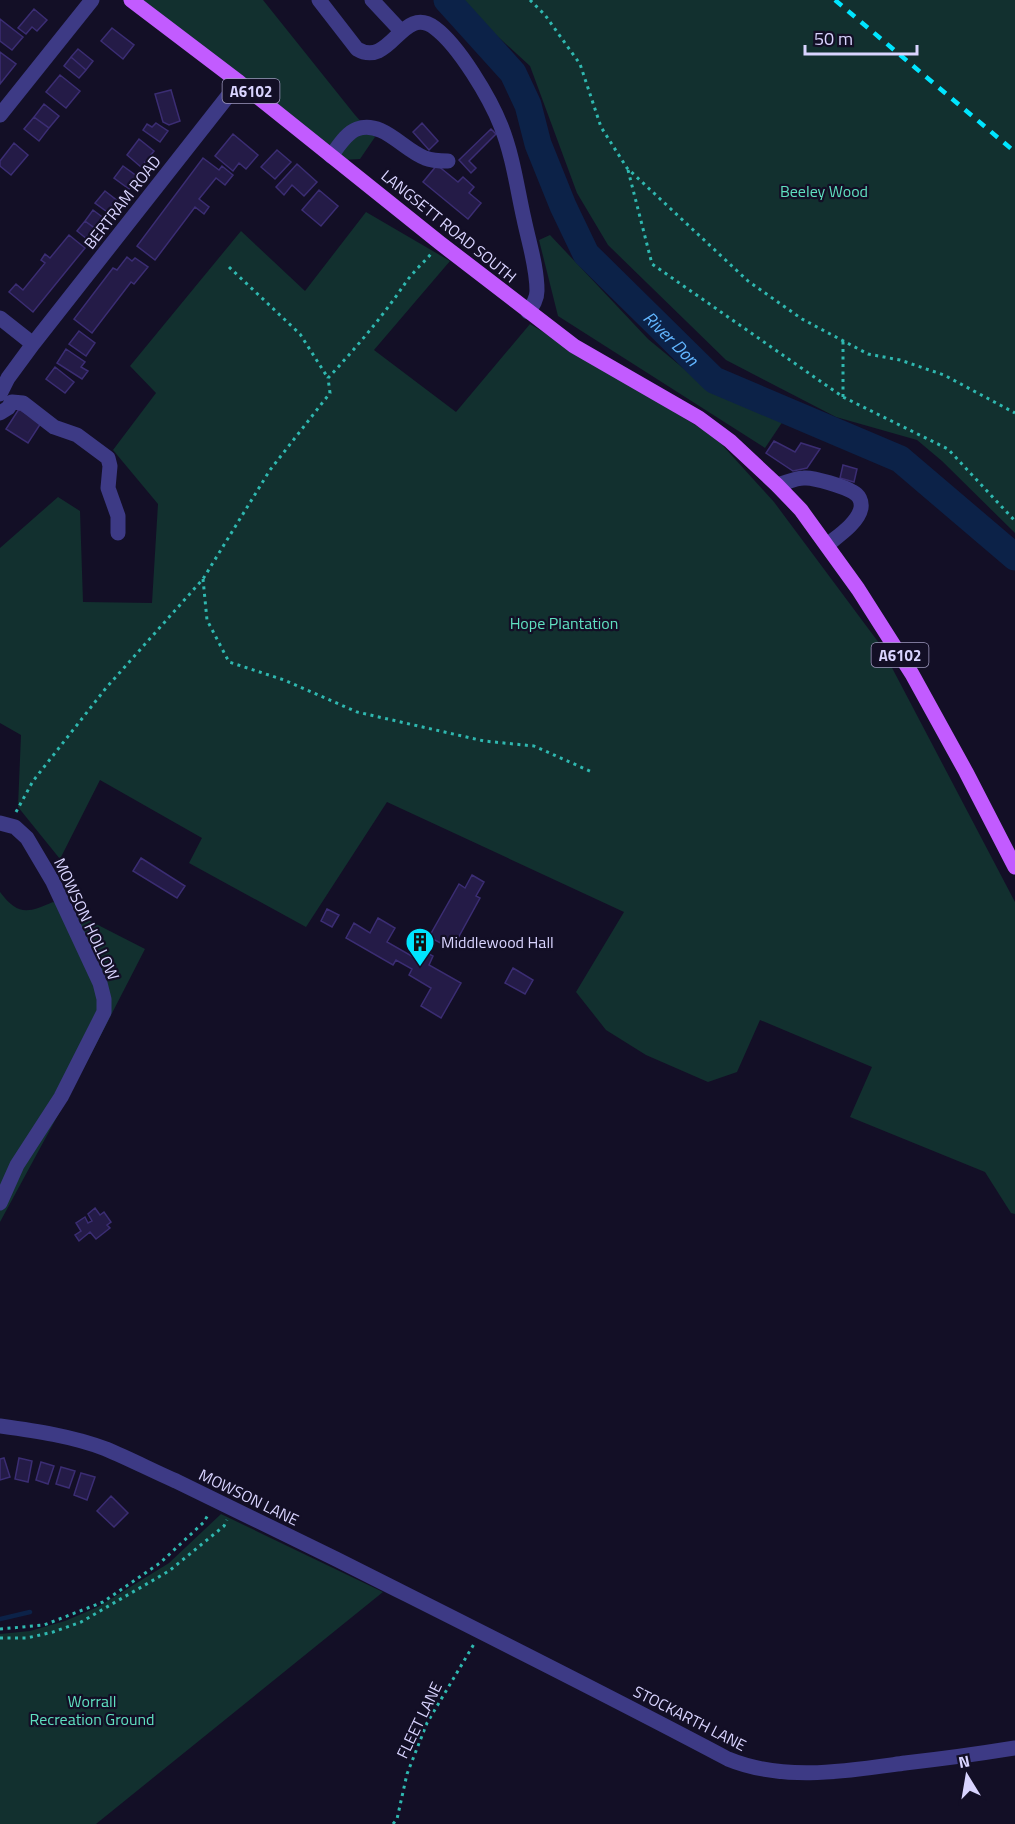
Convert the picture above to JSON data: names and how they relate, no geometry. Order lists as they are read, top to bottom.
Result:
{
  "streets": {
    "main road": ["A6102", "LANGSETT ROAD SOUTH"],
    "street": [
      "BERTRAM ROAD",
      "MOWSON HOLLOW",
      "MOWSON LANE",
      "STOCKARTH LANE"
    ],
    "path": ["FLEET LANE"]
  },
  "crossings": [
    ["A6102", "LANGSETT ROAD SOUTH"],
    ["BERTRAM ROAD", "LANGSETT ROAD SOUTH"],
    ["MOWSON LANE", "STOCKARTH LANE"],
    ["MOWSON LANE", "FLEET LANE"],
    ["STOCKARTH LANE", "FLEET LANE"]
  ],
  "water": ["River Don"],
  "parks": ["Beeley Wood", "Hope Plantation", "Worrall Recreation Ground"],
  "places": {
    "building": ["Middlewood Hall"]
  },
  "scale_bar": "50 m",
  "north": "top"
}
